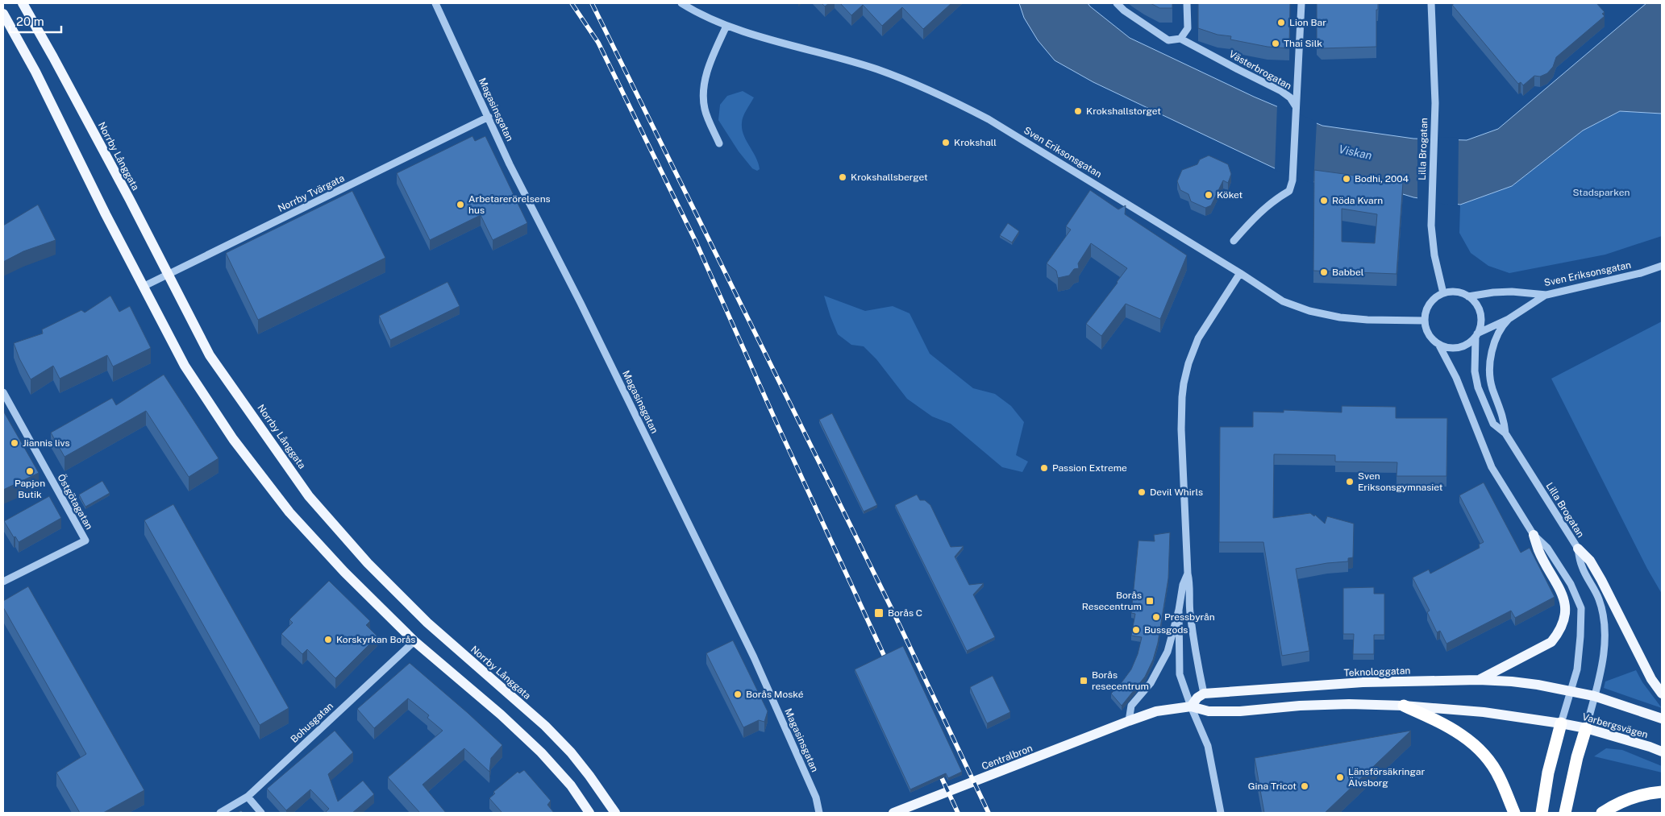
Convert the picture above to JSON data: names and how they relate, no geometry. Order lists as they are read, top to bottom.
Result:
{
  "streets": {
    "main road": [
      "Norrby Långgata",
      "Teknologgatan",
      "Varbergsvägen",
      "Centralbron"
    ],
    "street": [
      "Västerbrogatan",
      "Magasinsgatan",
      "Lilla Brogatan",
      "Sven Eriksonsgatan",
      "Norrby Tvärgata",
      "Östgötagatan",
      "Bohusgatan"
    ]
  },
  "crossings": [
    ["Magasinsgatan", "Norrby Tvärgata"],
    ["Lilla Brogatan", "Sven Eriksonsgatan"],
    ["Lilla Brogatan", "Varbergsvägen"],
    ["Norrby Långgata", "Norrby Tvärgata"],
    ["Teknologgatan", "Varbergsvägen"]
  ],
  "water": ["Viskan"],
  "parks": ["Stadsparken"],
  "places": {
    "other": [
      "Lion Bar",
      "Thai Silk",
      "Krokshallstorget",
      "Krokshall",
      "Krokshallsberget",
      "Bodhi, 2004",
      "Köket",
      "Röda Kvarn",
      "Arbetarerörelsens hus",
      "Babbel",
      "Jiannis livs",
      "Passion Extreme",
      "Papjon Butik",
      "Sven Eriksonsgymnasiet",
      "Devil Whirls",
      "Pressbyrån",
      "Bussgods",
      "Korskyrkan Borås",
      "Borås Moské",
      "Länsförsäkringar Älvsborg",
      "Gina Tricot"
    ],
    "transit": ["Borås Resecentrum", "Borås C", "Borås resecentrum"]
  },
  "scale_bar": "20 m"
}
